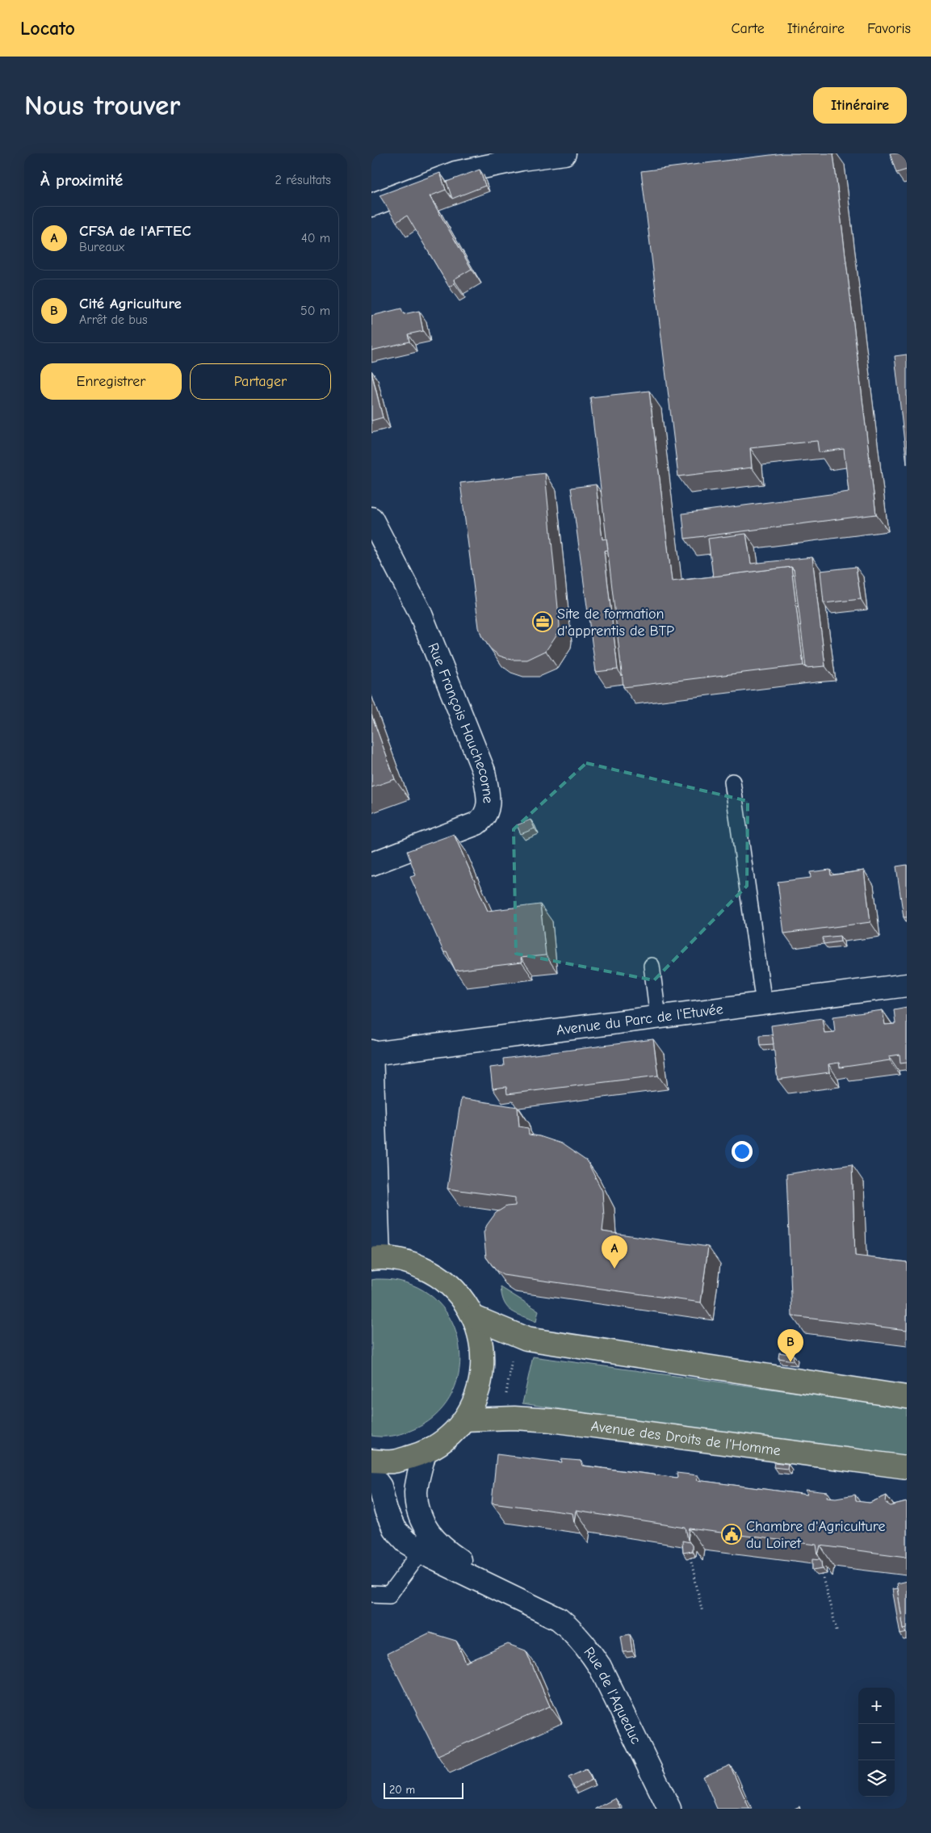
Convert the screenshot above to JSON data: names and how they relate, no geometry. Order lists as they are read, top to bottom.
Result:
{
  "streets": {
    "main road": ["Avenue des Droits de l'Homme"],
    "street": ["Rue François Hauchecorne", "Avenue du Parc de l'Etuvée", "Rue de l'Aqueduc"]
  },
  "places": {
    "office": ["Site de formation d'apprentis de BTP"],
    "public building": ["Chambre d'Agriculture du Loiret"]
  },
  "scale_bar": "20 m",
  "page": {
    "header": "Locato",
    "nav": ["Carte", "Itinéraire", "Favoris"],
    "buttons": [
      "Itinéraire",
      ["Enregistrer", "Partager"]
    ],
    "title": "Nous trouver",
    "heading": ["À proximité", "2 résultats"],
    "list": [
      {
        "mark": "A",
        "name": "CFSA de l'AFTEC",
        "note": "Bureaux",
        "value": "40 m"
      },
      {
        "mark": "B",
        "name": "Cité Agriculture",
        "note": "Arrêt de bus",
        "value": "50 m"
      }
    ],
    "pins": ["A", "B"],
    "map_buttons": ["+", "−"],
    "scale": "20 m"
  }
}
